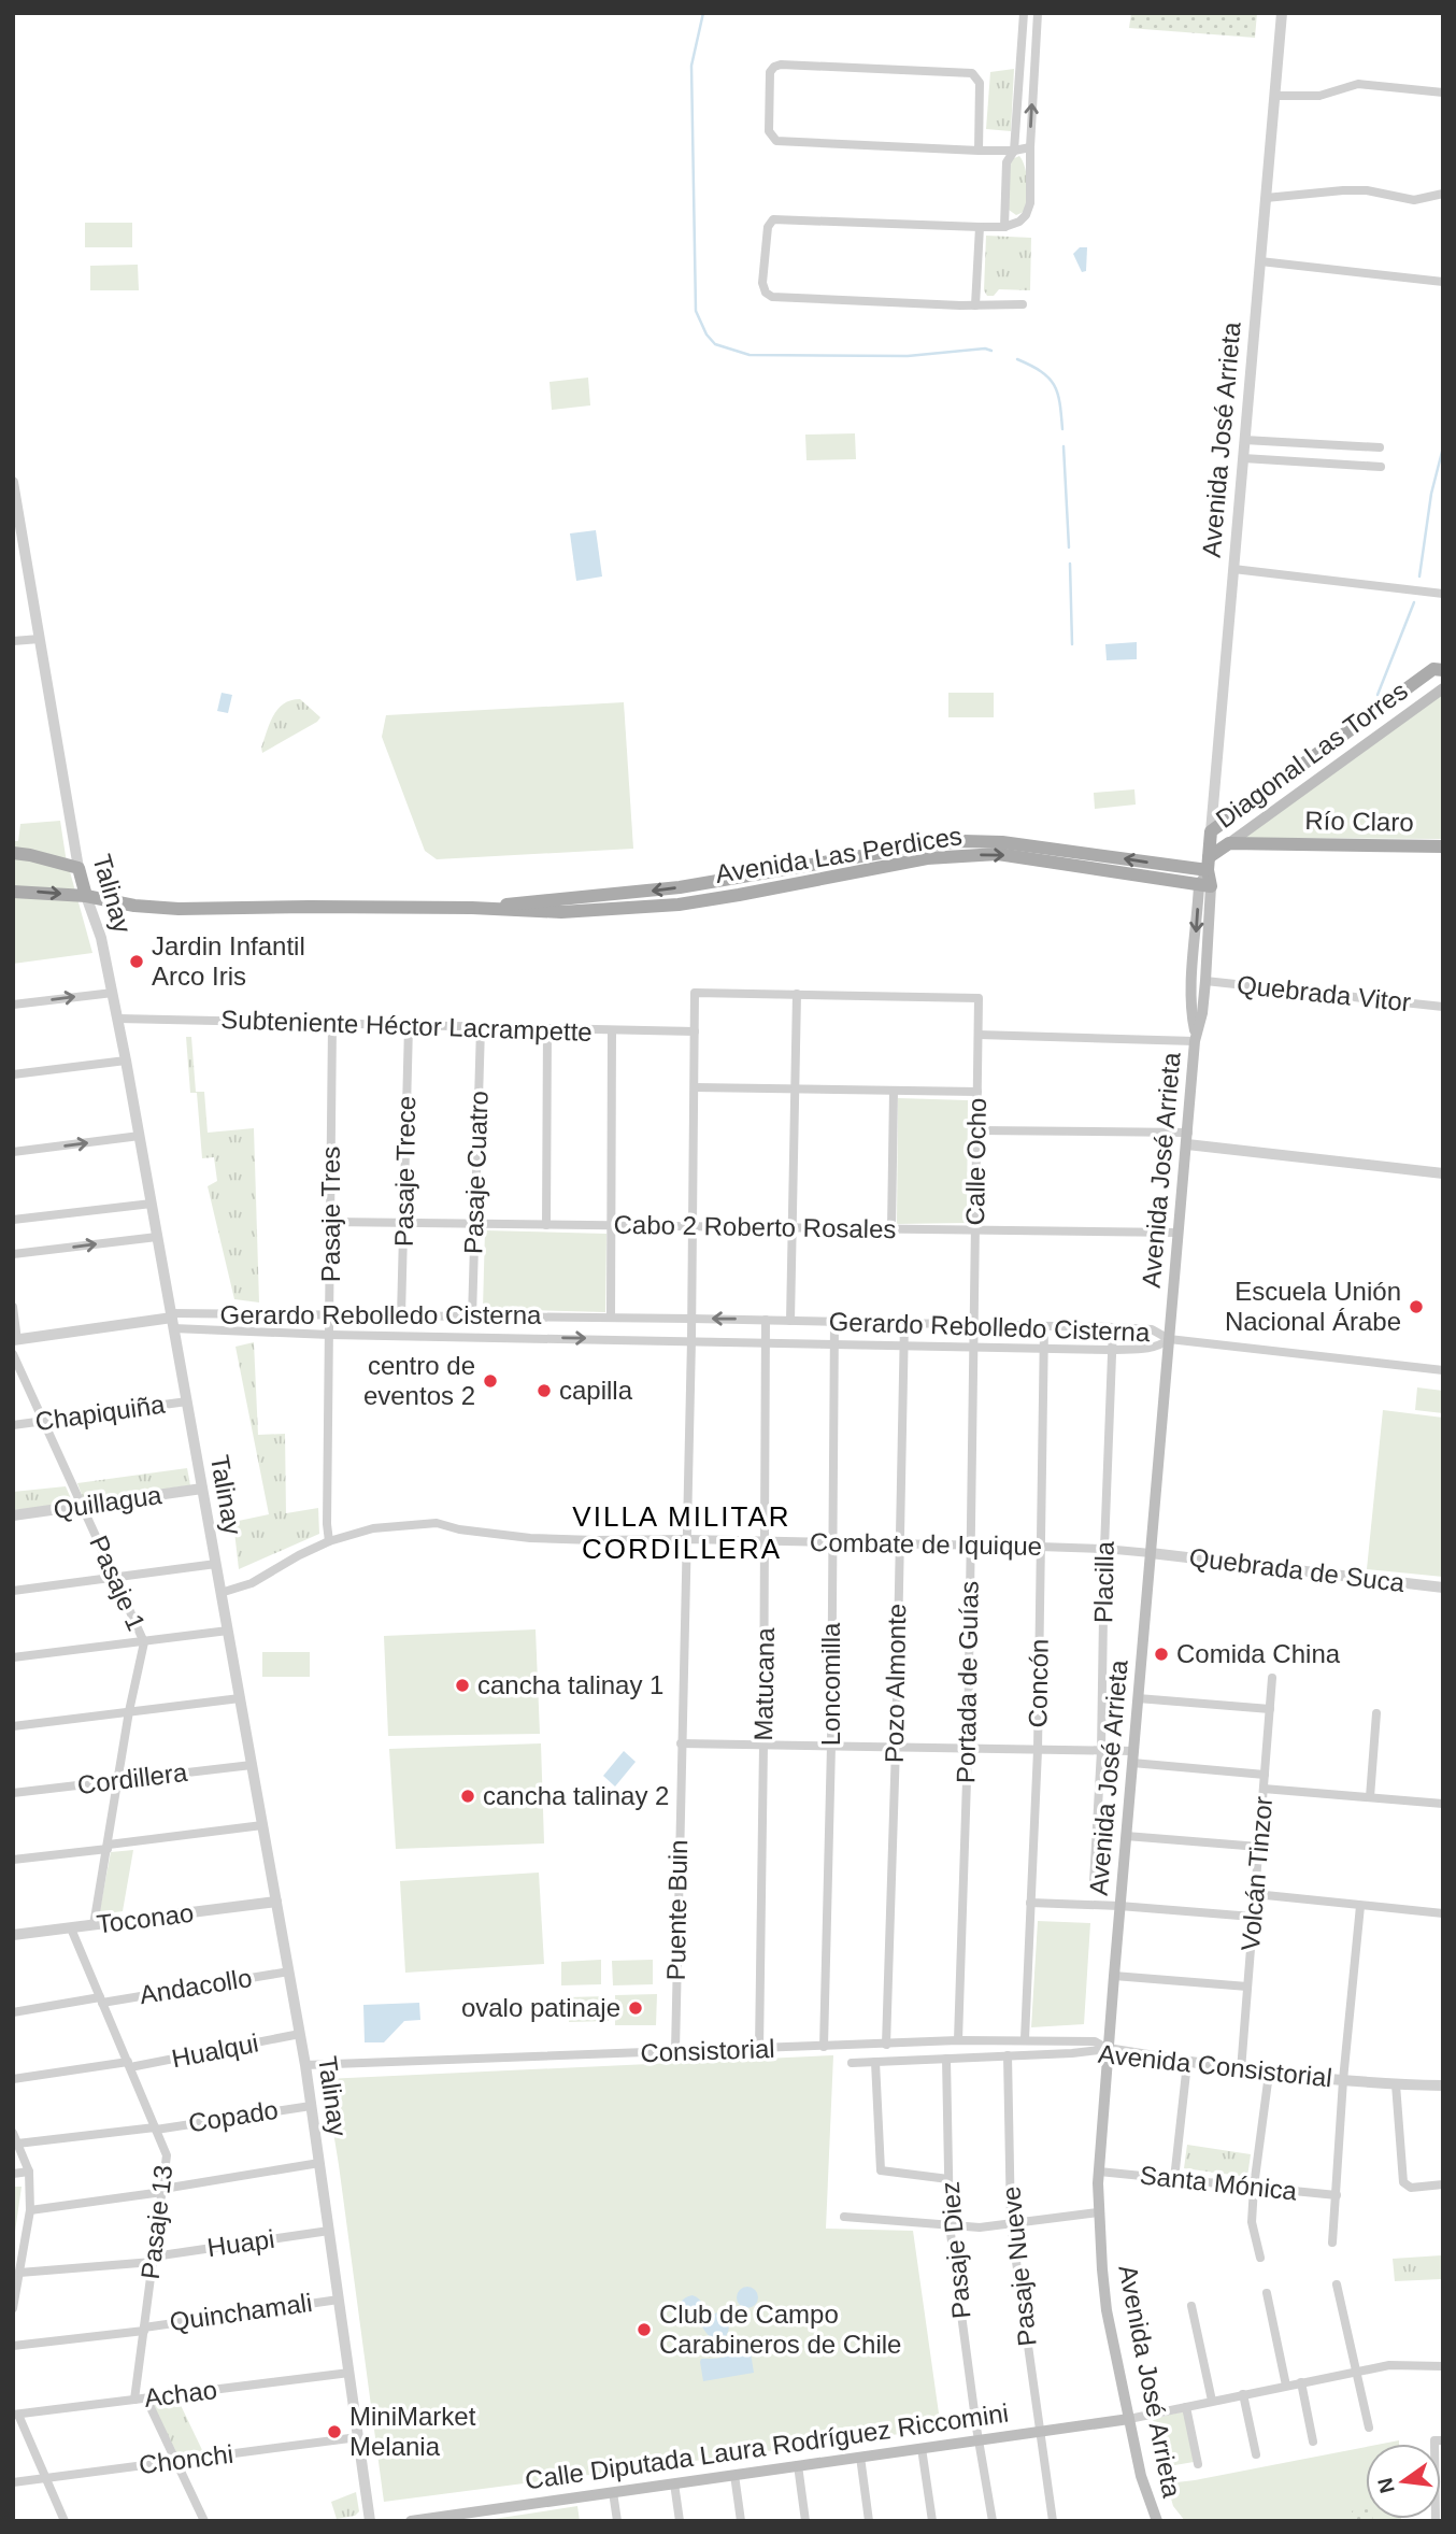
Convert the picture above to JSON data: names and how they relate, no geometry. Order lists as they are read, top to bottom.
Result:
{
  "streets": {
    "main road": [
      "Avenida José Arrieta",
      "Diagonal Las Torres",
      "Río Claro",
      "Avenida Las Perdices",
      "Talinay",
      "Calle Diputada Laura Rodríguez Riccomini"
    ],
    "street": [
      "Quebrada Vitor",
      "Subteniente Héctor Lacrampette",
      "Calle Ocho",
      "Pasaje Trece",
      "Pasaje Cuatro",
      "Pasaje Tres",
      "Cabo 2 Roberto Rosales",
      "Gerardo Rebolledo Cisterna",
      "Chapiquiña",
      "Quillagua",
      "Combate de Iquique",
      "Quebrada de Suca",
      "Placilla",
      "Pasaje 1",
      "Portada de Guías",
      "Pozo Almonte",
      "Concón",
      "Matucana",
      "Loncomilla",
      "Cordillera",
      "Volcán Tinzor",
      "Puente Buin",
      "Toconao",
      "Andacollo",
      "Hualqui",
      "Consistorial",
      "Avenida Consistorial",
      "Copado",
      "Santa Mónica",
      "Pasaje 13",
      "Huapi",
      "Pasaje Diez",
      "Pasaje Nueve",
      "Quinchamali",
      "Achao",
      "Chonchi"
    ]
  },
  "crossings": [
    ["Avenida José Arrieta", "Diagonal Las Torres"],
    ["Avenida José Arrieta", "Avenida Las Perdices"],
    ["Avenida José Arrieta", "Quebrada Vitor"],
    ["Avenida José Arrieta", "Cabo 2 Roberto Rosales"],
    ["Avenida José Arrieta", "Gerardo Rebolledo Cisterna"],
    ["Avenida José Arrieta", "Combate de Iquique"],
    ["Avenida José Arrieta", "Quebrada de Suca"],
    ["Avenida José Arrieta", "Consistorial"],
    ["Avenida José Arrieta", "Avenida Consistorial"],
    ["Avenida José Arrieta", "Santa Mónica"],
    ["Avenida José Arrieta", "Calle Diputada Laura Rodríguez Riccomini"],
    ["Diagonal Las Torres", "Río Claro"],
    ["Diagonal Las Torres", "Avenida Las Perdices"],
    ["Avenida Las Perdices", "Talinay"],
    ["Talinay", "Subteniente Héctor Lacrampette"],
    ["Talinay", "Gerardo Rebolledo Cisterna"],
    ["Talinay", "Chapiquiña"],
    ["Talinay", "Quillagua"],
    ["Talinay", "Combate de Iquique"],
    ["Talinay", "Cordillera"],
    ["Talinay", "Toconao"],
    ["Talinay", "Andacollo"],
    ["Talinay", "Hualqui"],
    ["Talinay", "Consistorial"],
    ["Talinay", "Copado"],
    ["Talinay", "Huapi"],
    ["Talinay", "Quinchamali"],
    ["Talinay", "Achao"],
    ["Talinay", "Chonchi"],
    ["Subteniente Héctor Lacrampette", "Pasaje Trece"],
    ["Subteniente Héctor Lacrampette", "Pasaje Cuatro"],
    ["Subteniente Héctor Lacrampette", "Pasaje Tres"],
    ["Subteniente Héctor Lacrampette", "Puente Buin"],
    ["Calle Ocho", "Cabo 2 Roberto Rosales"],
    ["Calle Ocho", "Gerardo Rebolledo Cisterna"],
    ["Calle Ocho", "Portada de Guías"],
    ["Calle Ocho", "Puente Buin"],
    ["Pasaje Trece", "Cabo 2 Roberto Rosales"],
    ["Pasaje Trece", "Gerardo Rebolledo Cisterna"],
    ["Pasaje Cuatro", "Cabo 2 Roberto Rosales"],
    ["Pasaje Cuatro", "Gerardo Rebolledo Cisterna"],
    ["Pasaje Tres", "Cabo 2 Roberto Rosales"],
    ["Pasaje Tres", "Gerardo Rebolledo Cisterna"],
    ["Pasaje Tres", "Combate de Iquique"],
    ["Cabo 2 Roberto Rosales", "Puente Buin"],
    ["Gerardo Rebolledo Cisterna", "Placilla"],
    ["Gerardo Rebolledo Cisterna", "Portada de Guías"],
    ["Gerardo Rebolledo Cisterna", "Pozo Almonte"],
    ["Gerardo Rebolledo Cisterna", "Concón"],
    ["Gerardo Rebolledo Cisterna", "Matucana"],
    ["Gerardo Rebolledo Cisterna", "Loncomilla"],
    ["Gerardo Rebolledo Cisterna", "Puente Buin"],
    ["Chapiquiña", "Pasaje 1"],
    ["Quillagua", "Pasaje 1"],
    ["Combate de Iquique", "Quebrada de Suca"],
    ["Combate de Iquique", "Placilla"],
    ["Combate de Iquique", "Portada de Guías"],
    ["Combate de Iquique", "Pozo Almonte"],
    ["Combate de Iquique", "Concón"],
    ["Combate de Iquique", "Matucana"],
    ["Combate de Iquique", "Loncomilla"],
    ["Combate de Iquique", "Puente Buin"],
    ["Pasaje 1", "Cordillera"],
    ["Pasaje 1", "Toconao"],
    ["Portada de Guías", "Consistorial"],
    ["Pozo Almonte", "Consistorial"],
    ["Concón", "Consistorial"],
    ["Matucana", "Consistorial"],
    ["Loncomilla", "Consistorial"],
    ["Volcán Tinzor", "Avenida Consistorial"],
    ["Puente Buin", "Consistorial"],
    ["Toconao", "Pasaje 13"],
    ["Andacollo", "Pasaje 13"],
    ["Hualqui", "Pasaje 13"],
    ["Consistorial", "Avenida Consistorial"],
    ["Avenida Consistorial", "Pasaje Diez"],
    ["Avenida Consistorial", "Pasaje Nueve"],
    ["Copado", "Pasaje 13"],
    ["Pasaje 13", "Huapi"],
    ["Pasaje 13", "Quinchamali"],
    ["Pasaje 13", "Achao"],
    ["Pasaje Diez", "Calle Diputada Laura Rodríguez Riccomini"],
    ["Pasaje Nueve", "Calle Diputada Laura Rodríguez Riccomini"]
  ],
  "districts": ["VILLA MILITAR CORDILLERA"],
  "places": [
    "Jardin Infantil Arco Iris",
    "Escuela Unión Nacional Árabe",
    "centro de eventos 2",
    "capilla",
    "Comida China",
    "cancha talinay 1",
    "cancha talinay 2",
    "ovalo patinaje",
    "Club de Campo Carabineros de Chile",
    "MiniMarket Melania"
  ],
  "north": "left"
}
